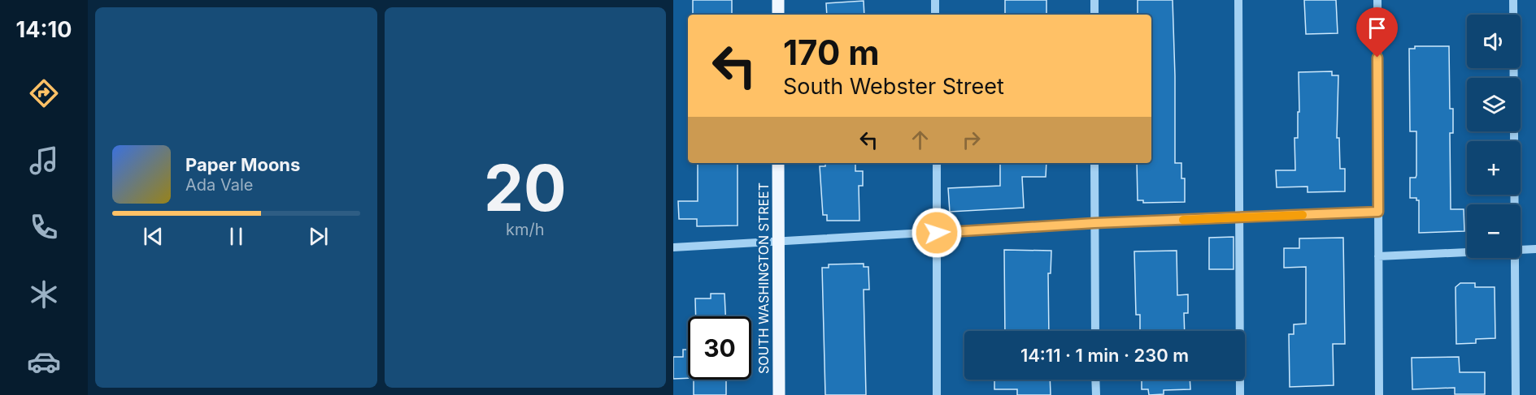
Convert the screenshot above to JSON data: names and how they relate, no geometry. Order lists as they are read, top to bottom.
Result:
{
  "streets": {
    "main road": ["SOUTH WASHINGTON STREET"]
  },
  "page": {
    "tabs": "14:10",
    "tile": ["20", "km/h"],
    "map_buttons": ["+", "−"],
    "turn": ["170 m", "South Webster Street"],
    "song": ["Paper Moons", "Ada Vale"],
    "limit": "30",
    "trip": "14:11 · 1 min · 230 m"
  }
}
